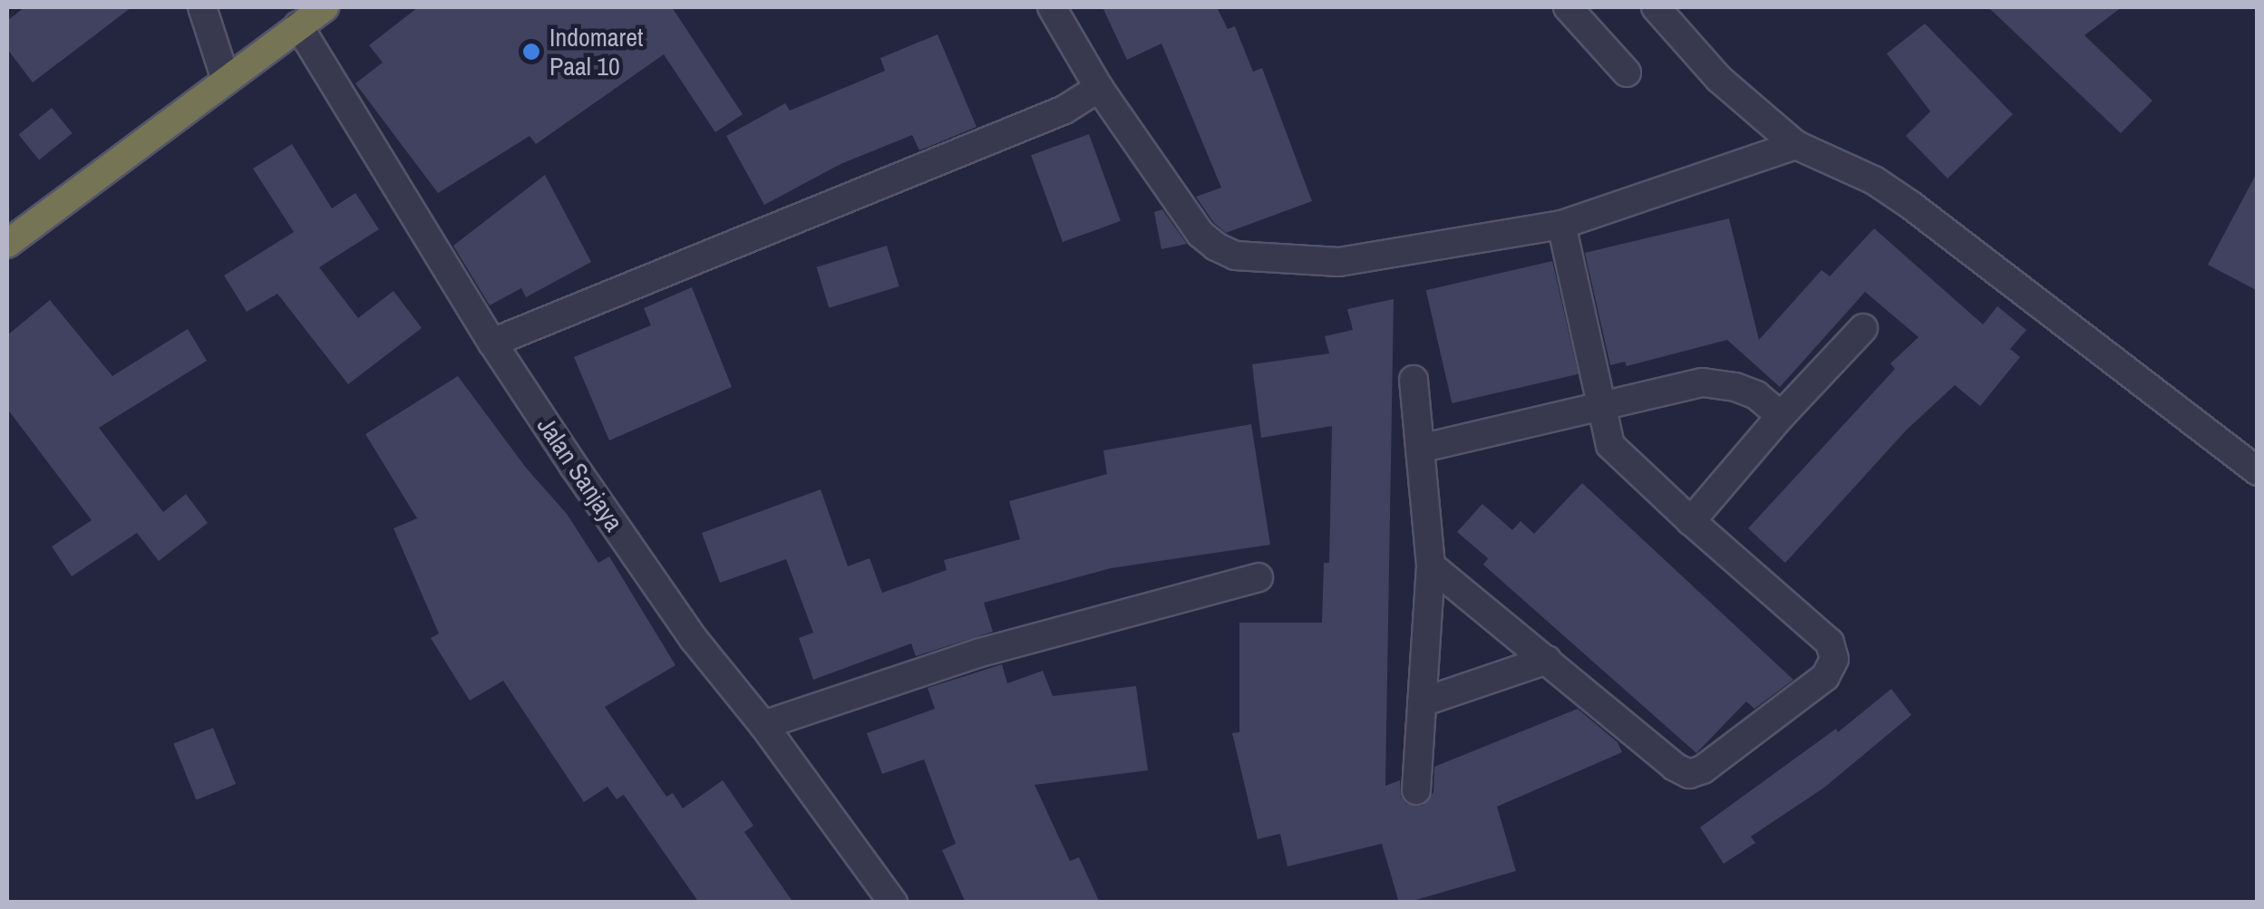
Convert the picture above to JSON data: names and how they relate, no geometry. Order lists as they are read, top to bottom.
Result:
{
  "streets": {
    "street": ["Jalan Sanjaya"]
  },
  "places": ["Indomaret Paal 10"]
}
